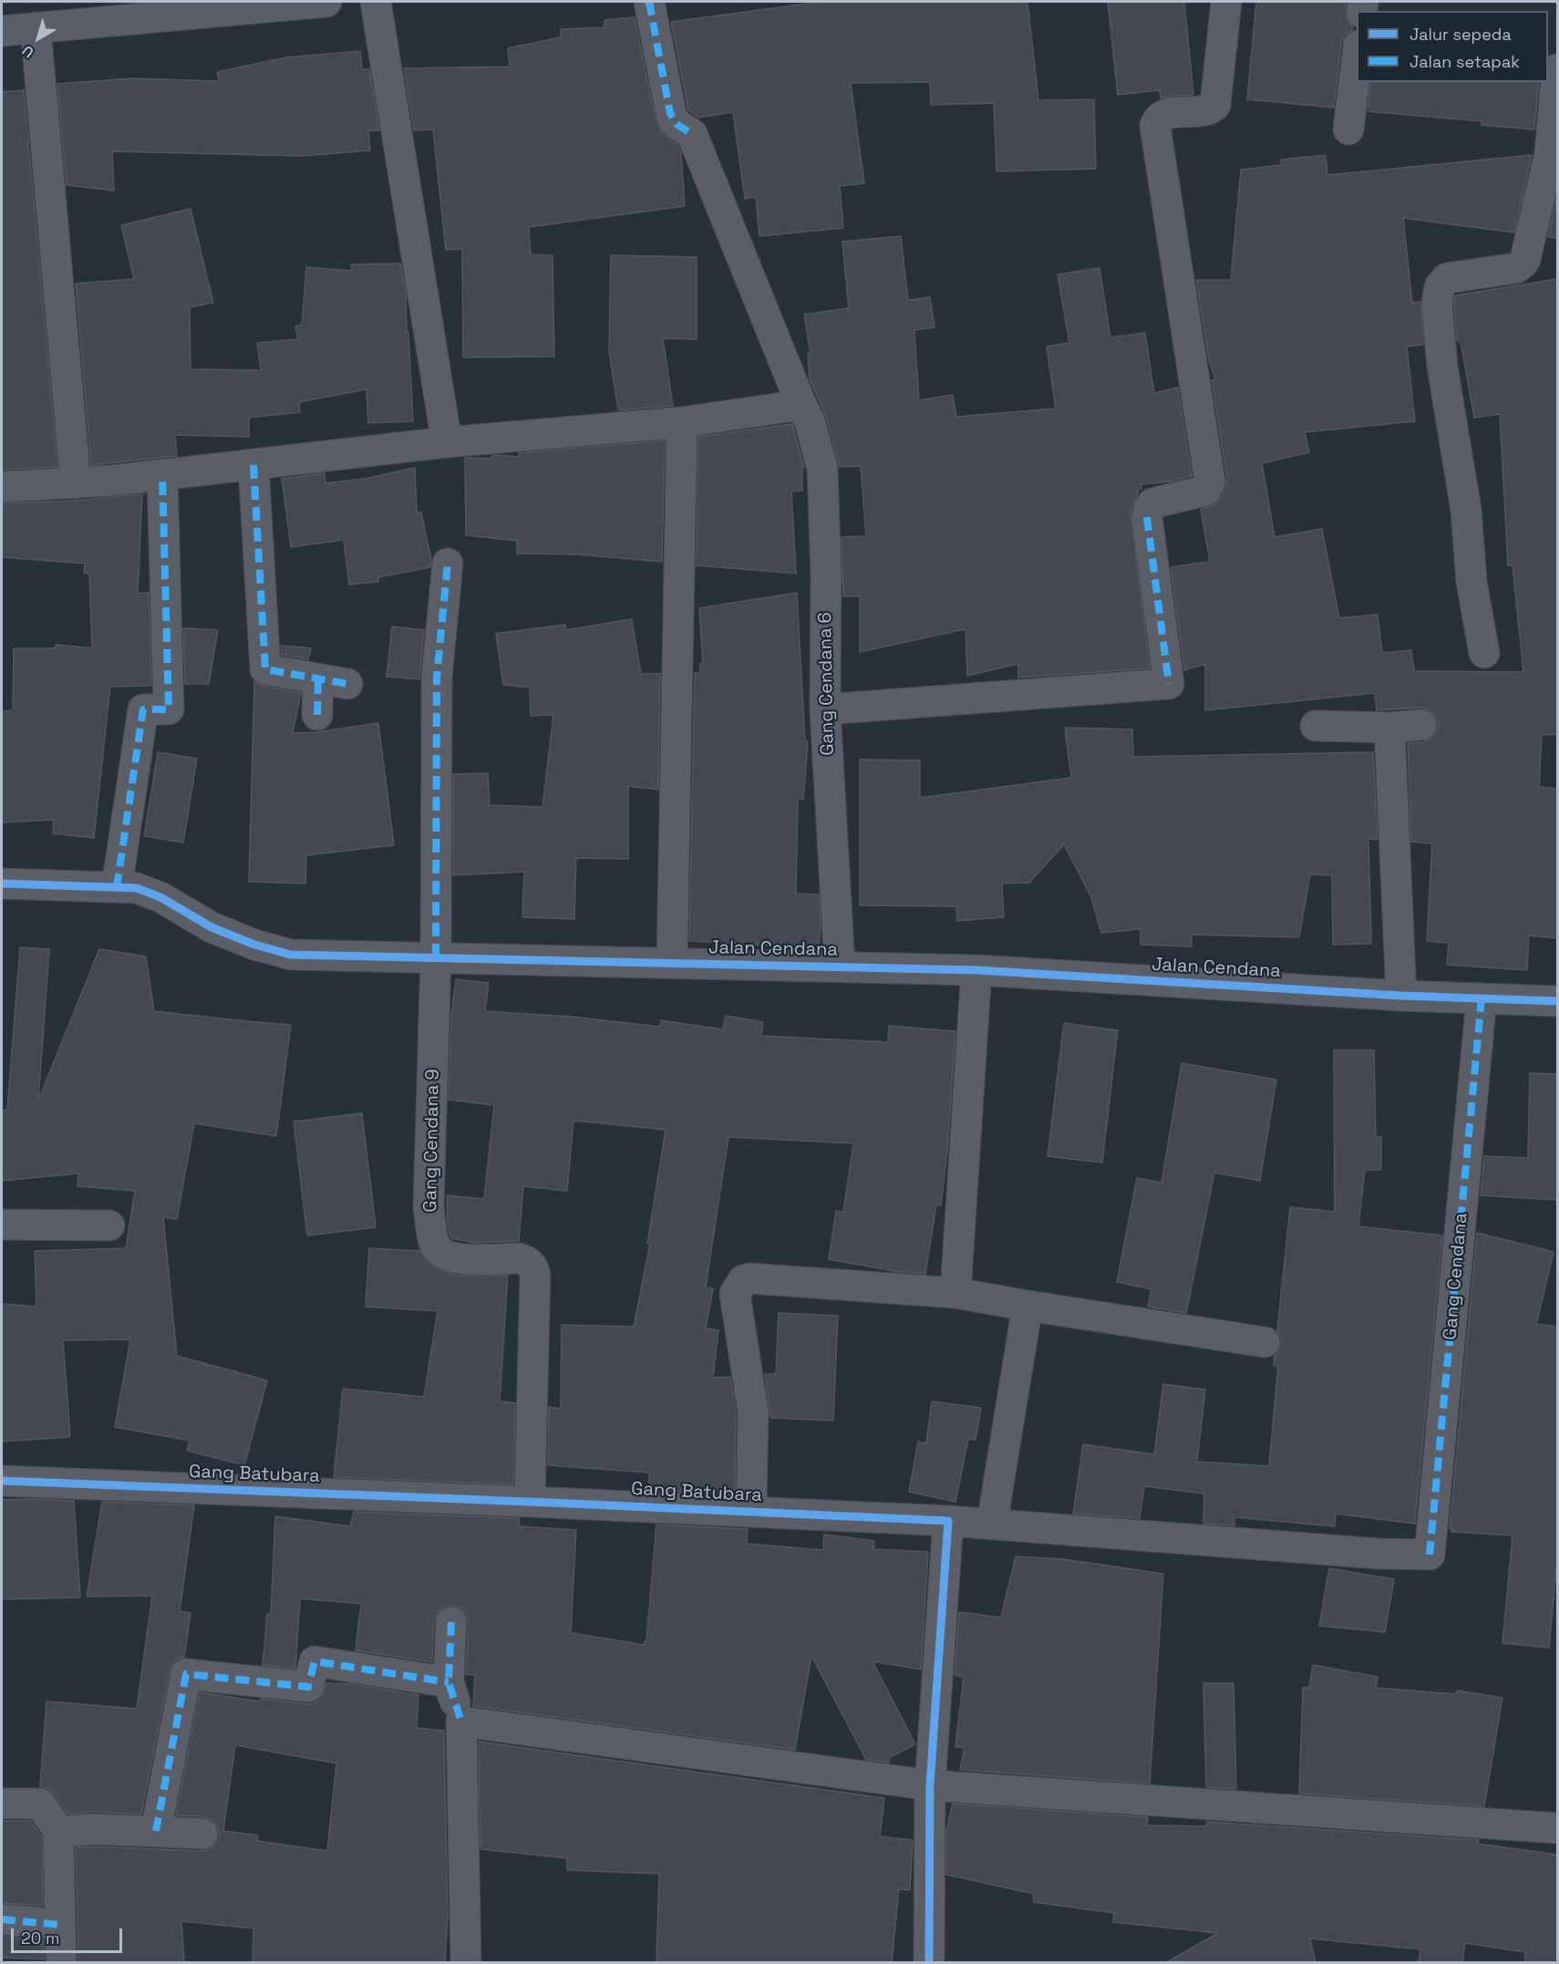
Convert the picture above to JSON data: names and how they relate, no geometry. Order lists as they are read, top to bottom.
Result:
{
  "streets": {
    "street": [
      "Gang Cendana 6",
      "Jalan Cendana",
      "Gang Cendana 9",
      "Gang Cendana",
      "Gang Batubara"
    ]
  },
  "crossings": [
    ["Gang Cendana 6", "Jalan Cendana"],
    ["Jalan Cendana", "Gang Cendana 9"],
    ["Jalan Cendana", "Gang Cendana"],
    ["Gang Cendana 9", "Gang Batubara"],
    ["Gang Cendana", "Gang Batubara"]
  ],
  "legend": ["Jalur sepeda", "Jalan setapak"],
  "scale_bar": "20 m",
  "north": "bottom left"
}
